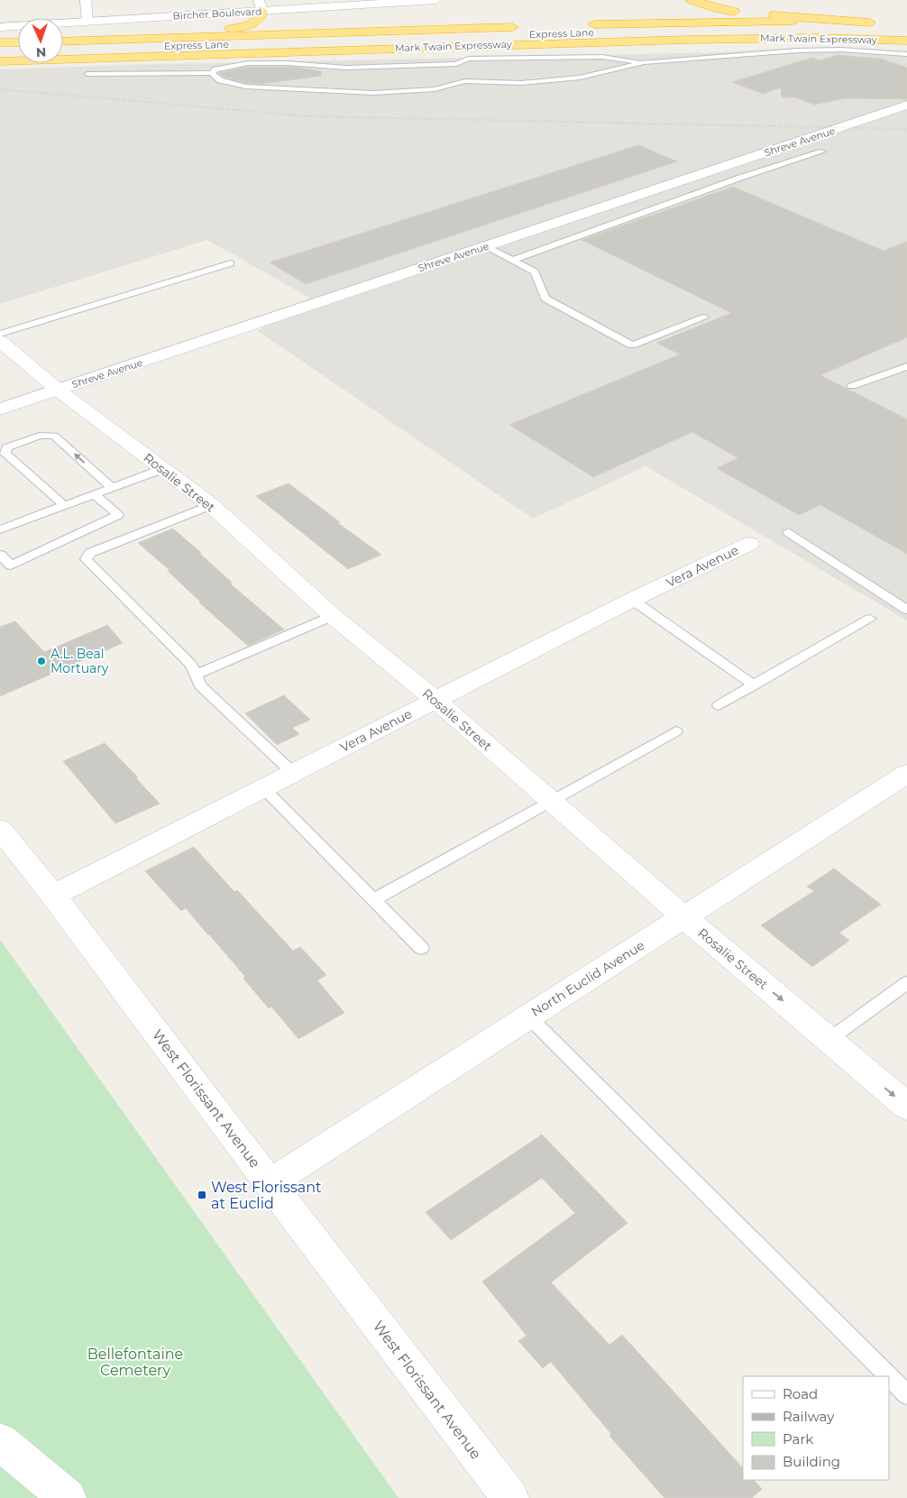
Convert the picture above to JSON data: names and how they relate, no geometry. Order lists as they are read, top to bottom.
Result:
{
  "streets": {
    "highway": ["Express Lane", "Mark Twain Expressway"],
    "street": [
      "Bircher Boulevard",
      "Shreve Avenue",
      "Rosalie Street",
      "Vera Avenue",
      "North Euclid Avenue",
      "West Florissant Avenue"
    ]
  },
  "crossings": [
    ["Shreve Avenue", "Rosalie Street"],
    ["Rosalie Street", "Vera Avenue"],
    ["Rosalie Street", "North Euclid Avenue"],
    ["Vera Avenue", "West Florissant Avenue"],
    ["North Euclid Avenue", "West Florissant Avenue"]
  ],
  "parks": ["Bellefontaine Cemetery"],
  "places": {
    "other": ["A.L. Beal Mortuary"],
    "transit": ["West Florissant at Euclid"]
  },
  "legend": [
    "Road",
    "Railway",
    "Park",
    "Building"
  ],
  "north": "bottom"
}
